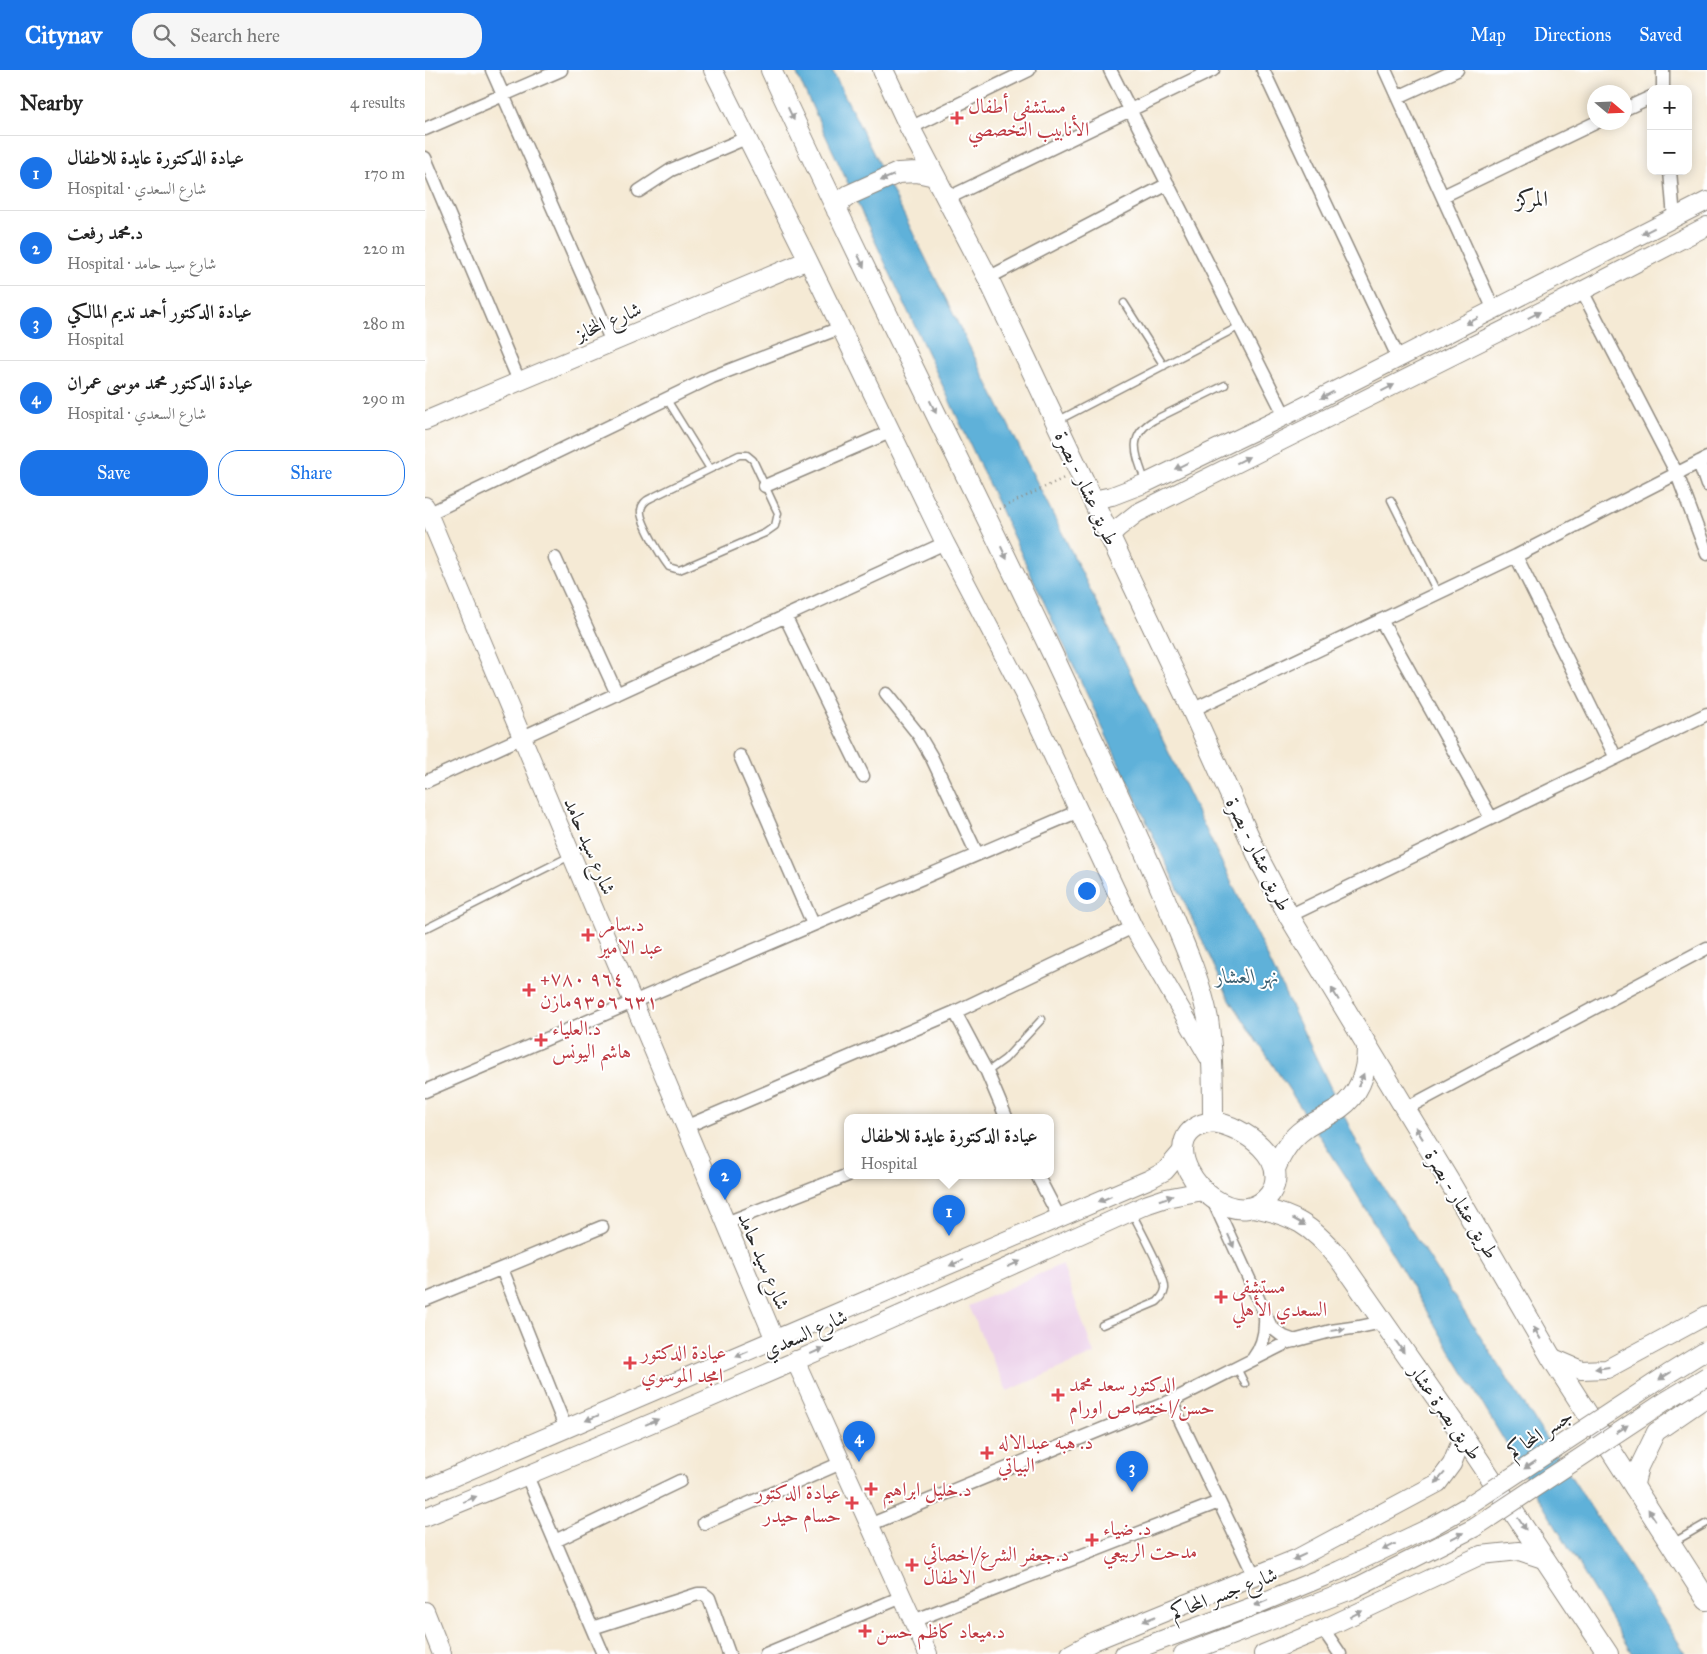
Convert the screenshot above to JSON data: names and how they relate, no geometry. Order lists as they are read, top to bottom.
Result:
{
  "streets": {
    "main road": [
      "شارع المخابز",
      "طريق عشار - بصرة",
      "شارع سيد حامد",
      "شارع السعدي",
      "طريق بصرة عشار",
      "جسر المحاكم",
      "شارع جسر المحاكم"
    ]
  },
  "crossings": [
    ["شارع سيد حامد", "شارع السعدي"],
    ["شارع السعدي", "طريق بصرة عشار"],
    ["جسر المحاكم", "شارع جسر المحاكم"]
  ],
  "one_way": ["طريق بصرة عشار"],
  "districts": ["المركز"],
  "water": ["نهر العشار"],
  "places": {
    "health": [
      "مستشفى أطفال الأنابيب التخصصي",
      "د.سامر عبد الامير",
      "+٩٦٤ ٧٨٠ ٦٣١ ٩٣٥٦مازن",
      "د.العلياء هاشم اليونس",
      "مستشفى السعدي الأهلي",
      "عيادة الدكتور امجد الموسوي",
      "الدكتور سعد محمد حسن/اختصاص اورام",
      "د. هبه عبدالاله البياتي",
      "د.خليل ابراهيم",
      "عيادة الدكتور حسام حيدر",
      "د. ضياء مدحت الربيعي",
      "د.جعفر الشرع/اخصائي الاطفال",
      "د.ميعاد كاظم حسن"
    ]
  },
  "north": "right",
  "page": {
    "header": "Citynav",
    "search": "Search here",
    "nav": ["Map", "Directions", "Saved"],
    "heading": ["Nearby", "4 results"],
    "map_buttons": ["+", "−"],
    "list": [
      {
        "mark": "1",
        "name": "عيادة الدكتورة عايدة للاطفال",
        "note": "Hospital · شارع السعدي",
        "value": "170 m"
      },
      {
        "mark": "2",
        "name": "د.محمد رفعت",
        "note": "Hospital · شارع سيد حامد",
        "value": "220 m"
      },
      {
        "mark": "3",
        "name": "عيادة الدكتور أحمد نديم المالكي",
        "note": "Hospital",
        "value": "280 m"
      },
      {
        "mark": "4",
        "name": "عيادة الدكتور محمد موسى عمران",
        "note": "Hospital · شارع السعدي",
        "value": "290 m"
      }
    ],
    "buttons": ["Save", "Share"],
    "popup": ["عيادة الدكتورة عايدة للاطفال", "Hospital"],
    "pins": [
      "2",
      "1",
      "4",
      "3"
    ]
  }
}
